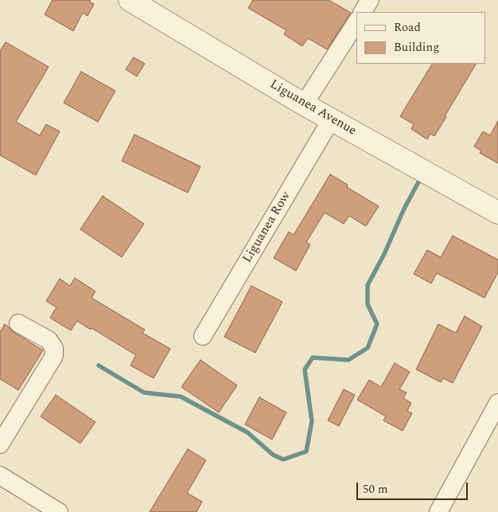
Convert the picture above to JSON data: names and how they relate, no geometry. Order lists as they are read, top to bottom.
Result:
{
  "streets": {
    "main road": ["Liguanea Avenue"],
    "street": ["Liguanea Row"]
  },
  "crossings": [
    ["Liguanea Avenue", "Liguanea Row"]
  ],
  "legend": ["Road", "Building"],
  "scale_bar": "50 m"
}
